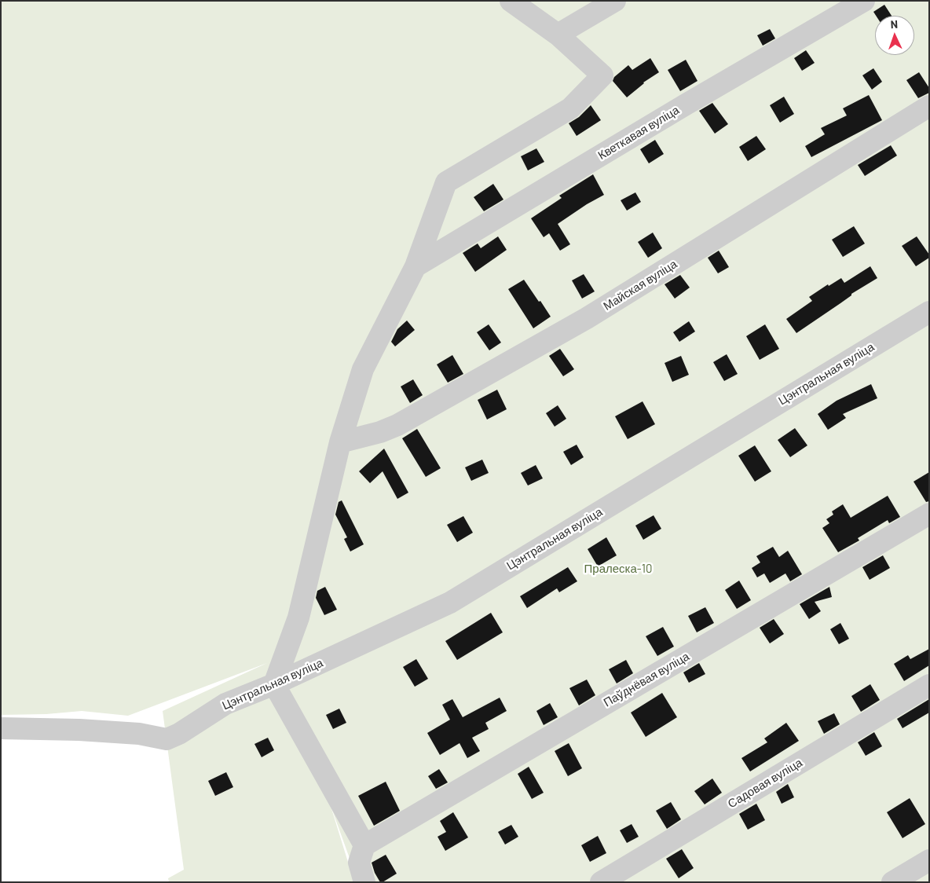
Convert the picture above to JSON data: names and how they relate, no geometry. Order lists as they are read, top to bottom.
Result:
{
  "streets": {
    "street": [
      "Кветкавая вуліца",
      "Майская вуліца",
      "Цэнтральная вуліца",
      "Паўднёвая вуліца",
      "Садовая вуліца"
    ]
  },
  "parks": ["Пралеска-10"],
  "north": "top"
}
